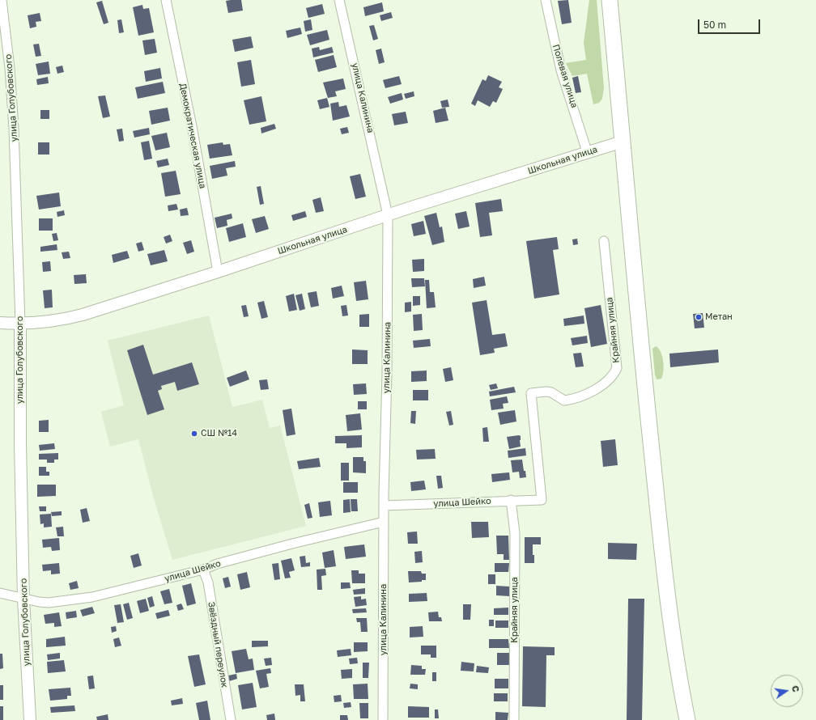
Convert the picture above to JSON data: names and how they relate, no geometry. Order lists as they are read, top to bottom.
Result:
{
  "streets": {
    "street": [
      "Полевая улица",
      "улица Голубовского",
      "улица Калинина",
      "Демократическая улица",
      "Школьная улица",
      "Крайняя улица",
      "улица Шейко",
      "Звёздный переулок"
    ]
  },
  "crossings": [
    ["Полевая улица", "Школьная улица"],
    ["улица Голубовского", "Школьная улица"],
    ["улица Голубовского", "улица Шейко"],
    ["улица Калинина", "Школьная улица"],
    ["улица Калинина", "улица Шейко"],
    ["Демократическая улица", "Школьная улица"],
    ["Крайняя улица", "улица Шейко"],
    ["улица Шейко", "Звёздный переулок"]
  ],
  "places": ["Метан", "СШ №14"],
  "scale_bar": "50 m",
  "north": "right"
}
